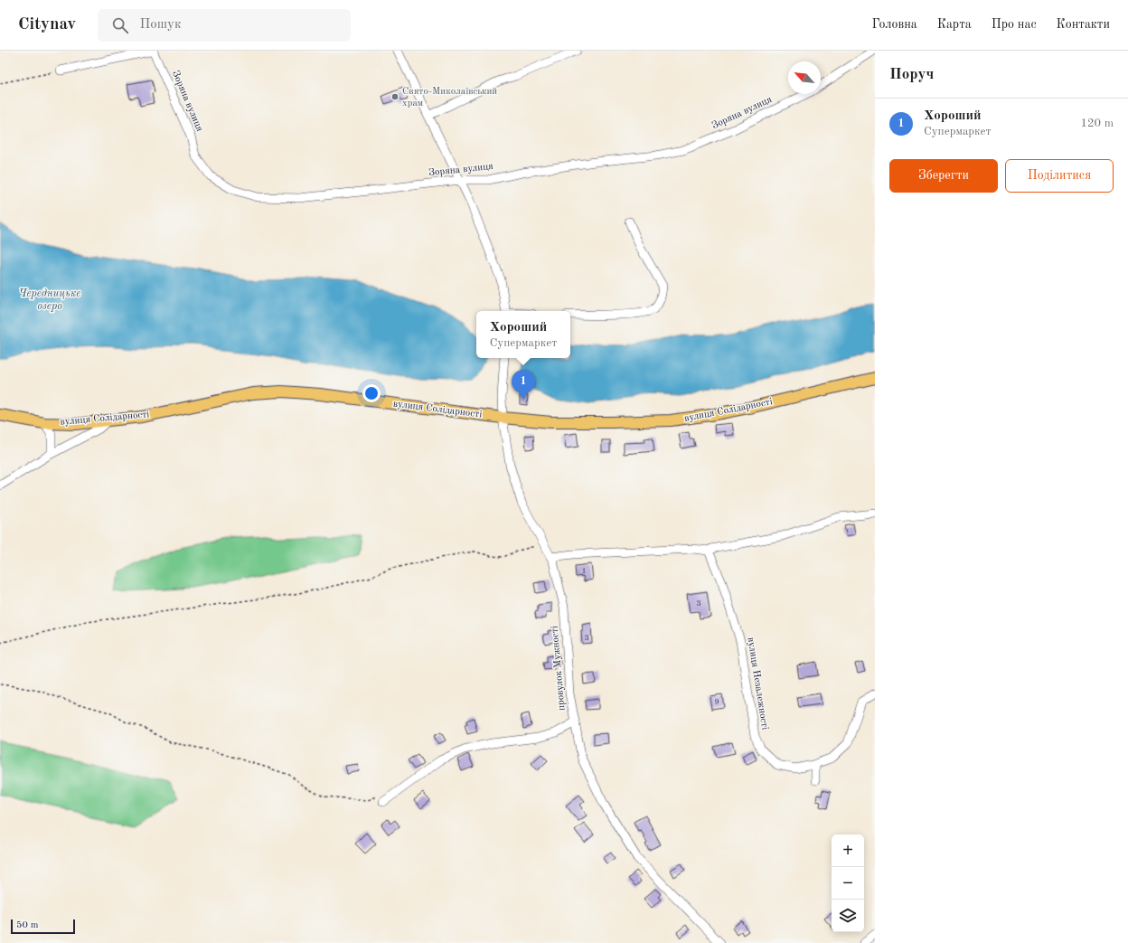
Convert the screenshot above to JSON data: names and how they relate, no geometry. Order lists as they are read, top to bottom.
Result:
{
  "streets": {
    "main road": ["вулиця Солідарності"],
    "street": ["Зоряна вулиця", "провулок Мужності", "вулиця Незалежності"]
  },
  "crossings": [
    ["вулиця Солідарності", "провулок Мужності"]
  ],
  "water": ["Чередницьке озеро"],
  "places": ["Свято-Миколаївський храм"],
  "house_numbers": [
    "1",
    "3",
    "3",
    "9"
  ],
  "scale_bar": "50 m",
  "north": "top left",
  "page": {
    "header": "Citynav",
    "search": "Пошук",
    "nav": [
      "Головна",
      "Карта",
      "Про нас",
      "Контакти"
    ],
    "heading": "Поруч",
    "list": [
      {
        "mark": "1",
        "name": "Хороший",
        "note": "Супермаркет",
        "value": "120 m"
      }
    ],
    "buttons": ["Зберегти", "Поділитися"],
    "popup": ["Хороший", "Супермаркет"],
    "pins": "1",
    "map_buttons": ["+", "−"],
    "scale": "50 m"
  }
}
